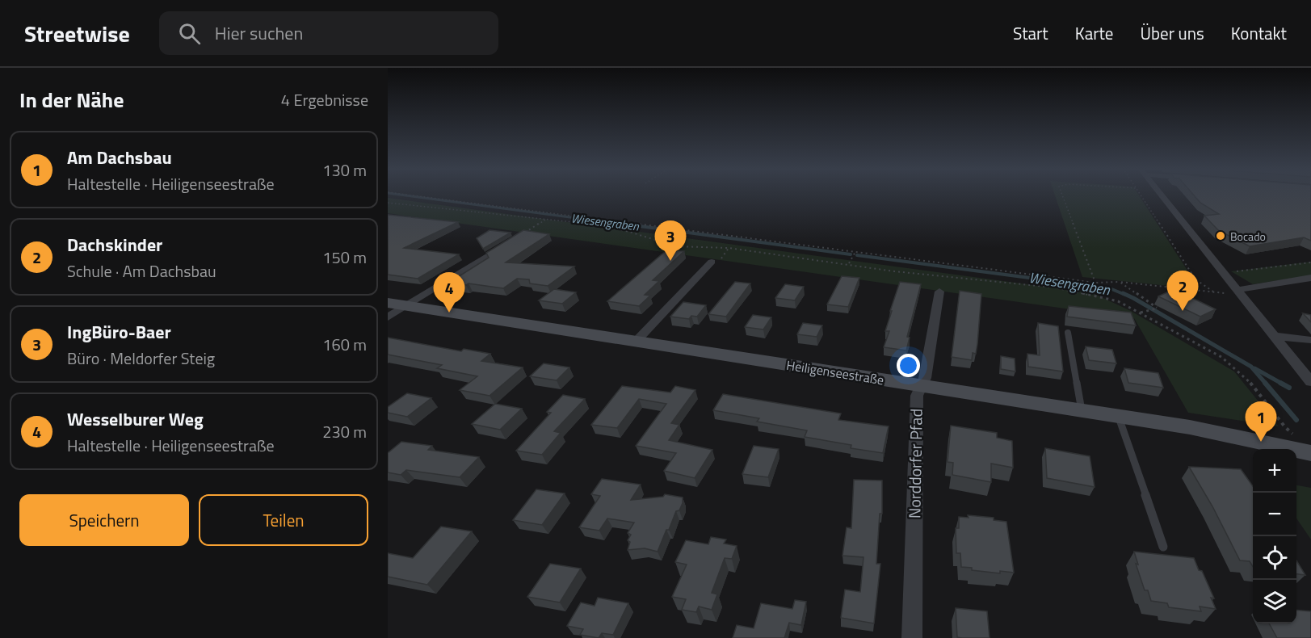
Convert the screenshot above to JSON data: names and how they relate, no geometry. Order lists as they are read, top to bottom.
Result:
{
  "streets": {
    "main road": ["Heiligenseestraße"],
    "street": ["Norddorfer Pfad"]
  },
  "crossings": [
    ["Heiligenseestraße", "Norddorfer Pfad"]
  ],
  "water": ["Wiesengraben"],
  "places": ["Bocado"],
  "page": {
    "header": "Streetwise",
    "search": "Hier suchen",
    "nav": [
      "Start",
      "Karte",
      "Über uns",
      "Kontakt"
    ],
    "heading": ["In der Nähe", "4 Ergebnisse"],
    "list": [
      {
        "mark": "1",
        "name": "Am Dachsbau",
        "note": "Haltestelle · Heiligenseestraße",
        "value": "130 m"
      },
      {
        "mark": "2",
        "name": "Dachskinder",
        "note": "Schule · Am Dachsbau",
        "value": "150 m"
      },
      {
        "mark": "3",
        "name": "IngBüro-Baer",
        "note": "Büro · Meldorfer Steig",
        "value": "160 m"
      },
      {
        "mark": "4",
        "name": "Wesselburer Weg",
        "note": "Haltestelle · Heiligenseestraße",
        "value": "230 m"
      }
    ],
    "pins": [
      "3",
      "2",
      "4",
      "1"
    ],
    "map_buttons": ["+", "−"],
    "buttons": ["Speichern", "Teilen"]
  }
}
